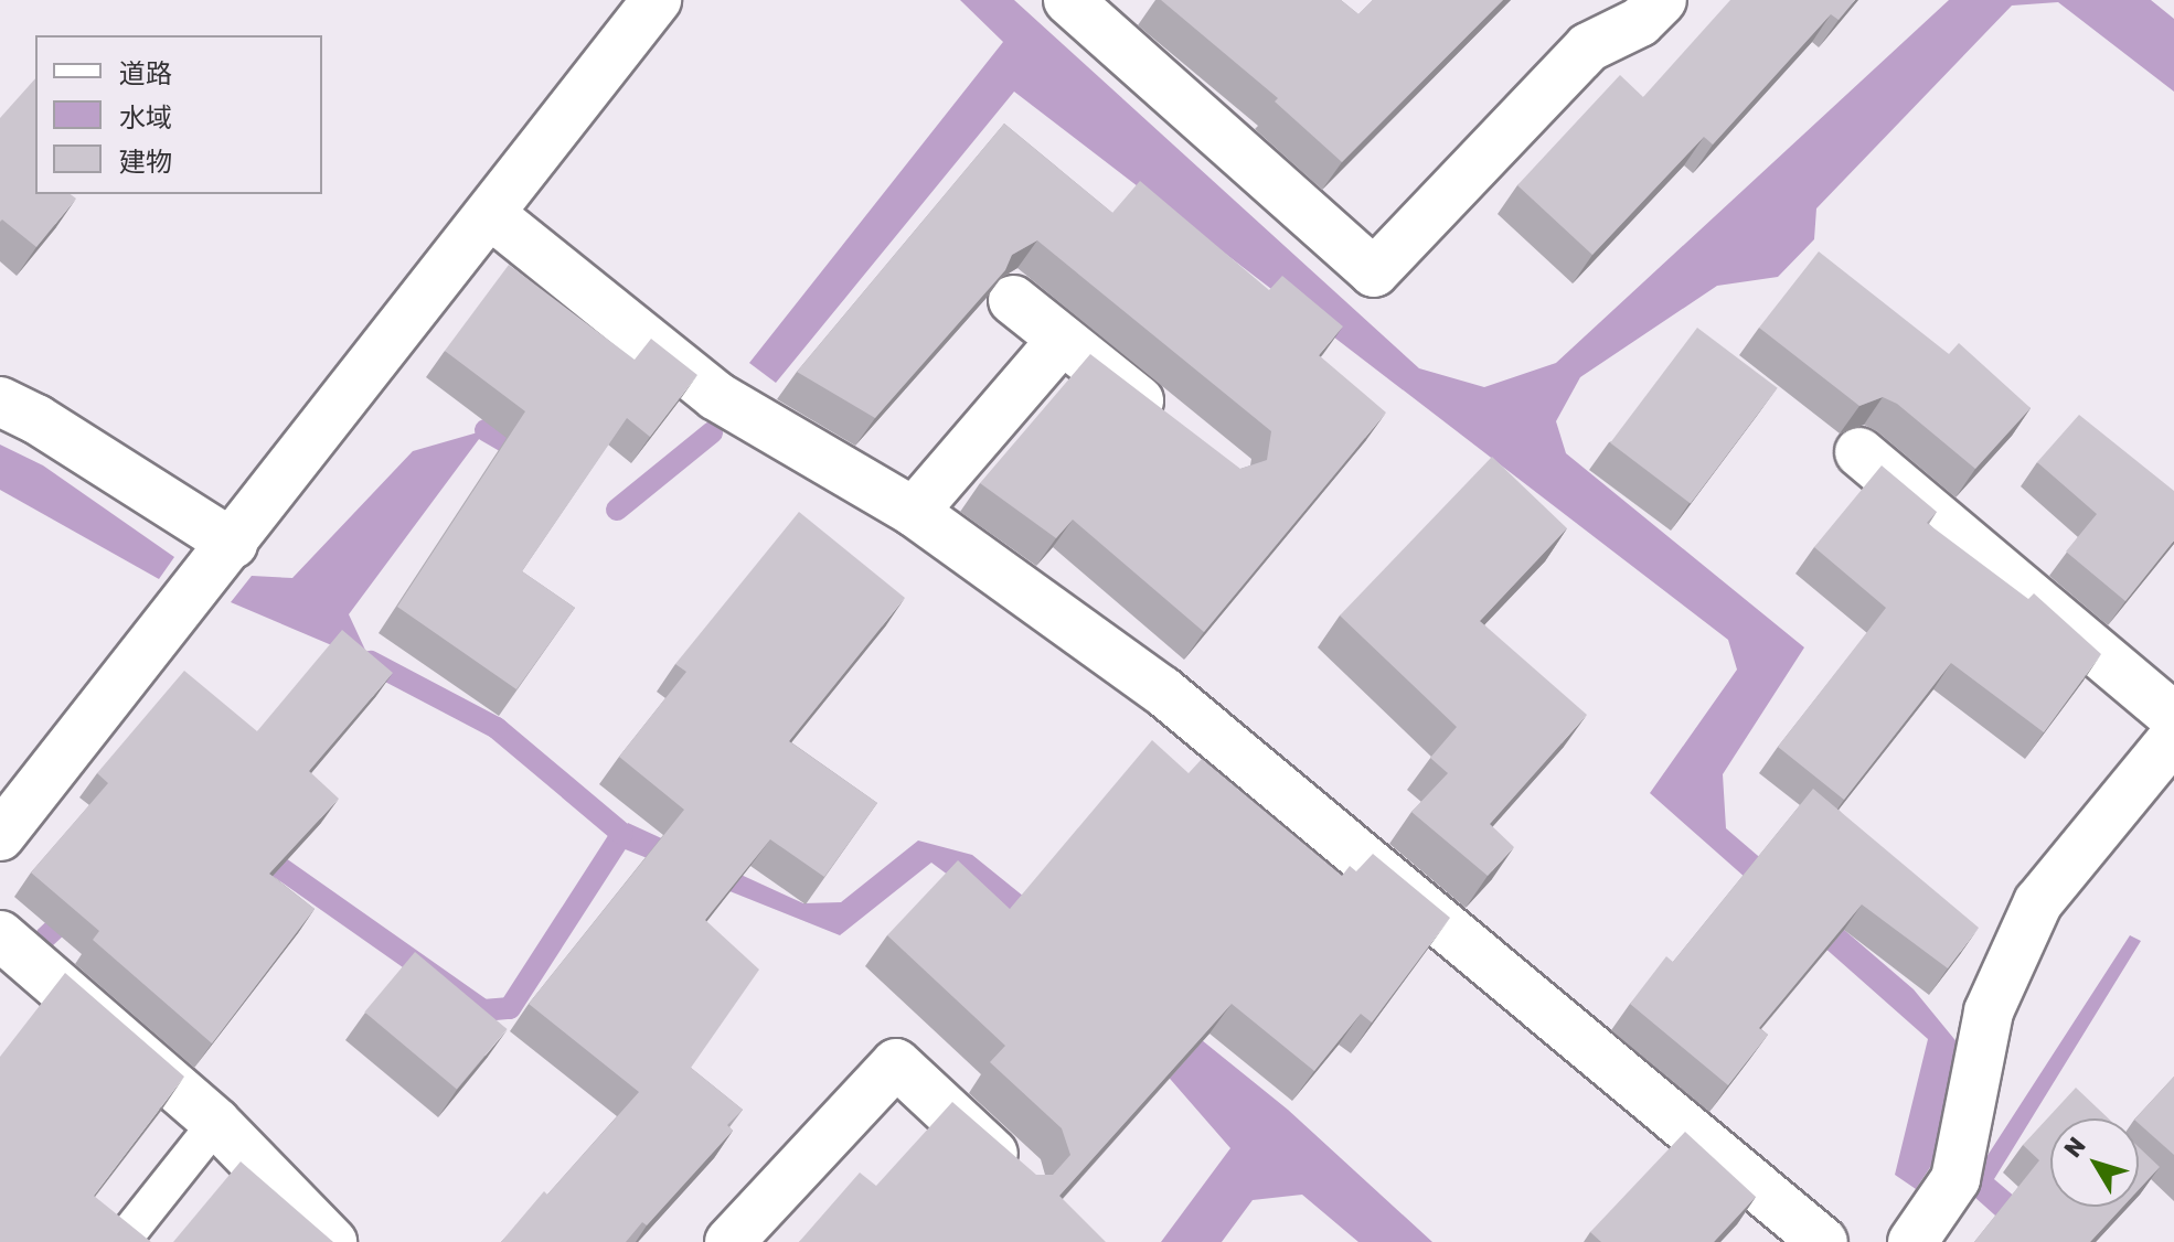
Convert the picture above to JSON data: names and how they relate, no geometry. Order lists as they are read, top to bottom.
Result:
{
  "legend": ["道路", "水域", "建物"],
  "north": "top left"
}
